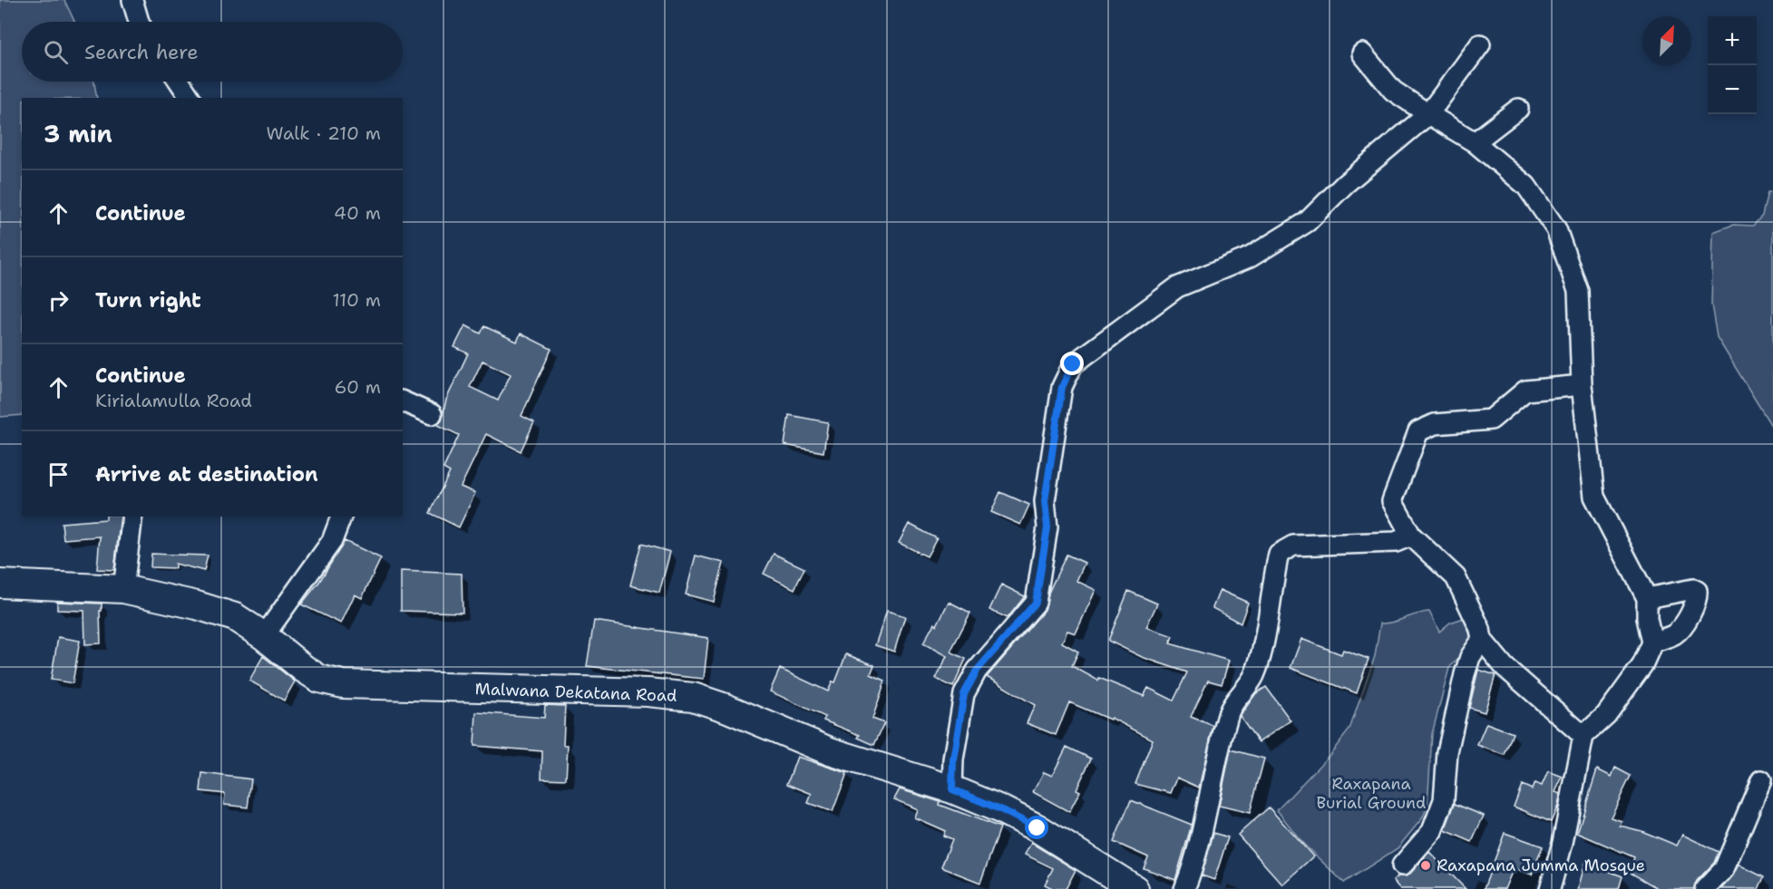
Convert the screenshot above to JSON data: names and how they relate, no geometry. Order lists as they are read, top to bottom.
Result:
{
  "streets": {
    "main road": ["Malwana Dekatana Road"]
  },
  "parks": ["Raxapana Burial Ground"],
  "places": ["Raxapana Jumma Mosque"],
  "north": "top right",
  "page": {
    "map_buttons": ["+", "−"],
    "search": "Search here",
    "heading": ["3 min", "Walk · 210 m"],
    "list": [
      ["Continue", "40 m"],
      ["Turn right", "110 m"],
      ["Continue", "Kirialamulla Road", "60 m"],
      "Arrive at destination"
    ]
  }
}
